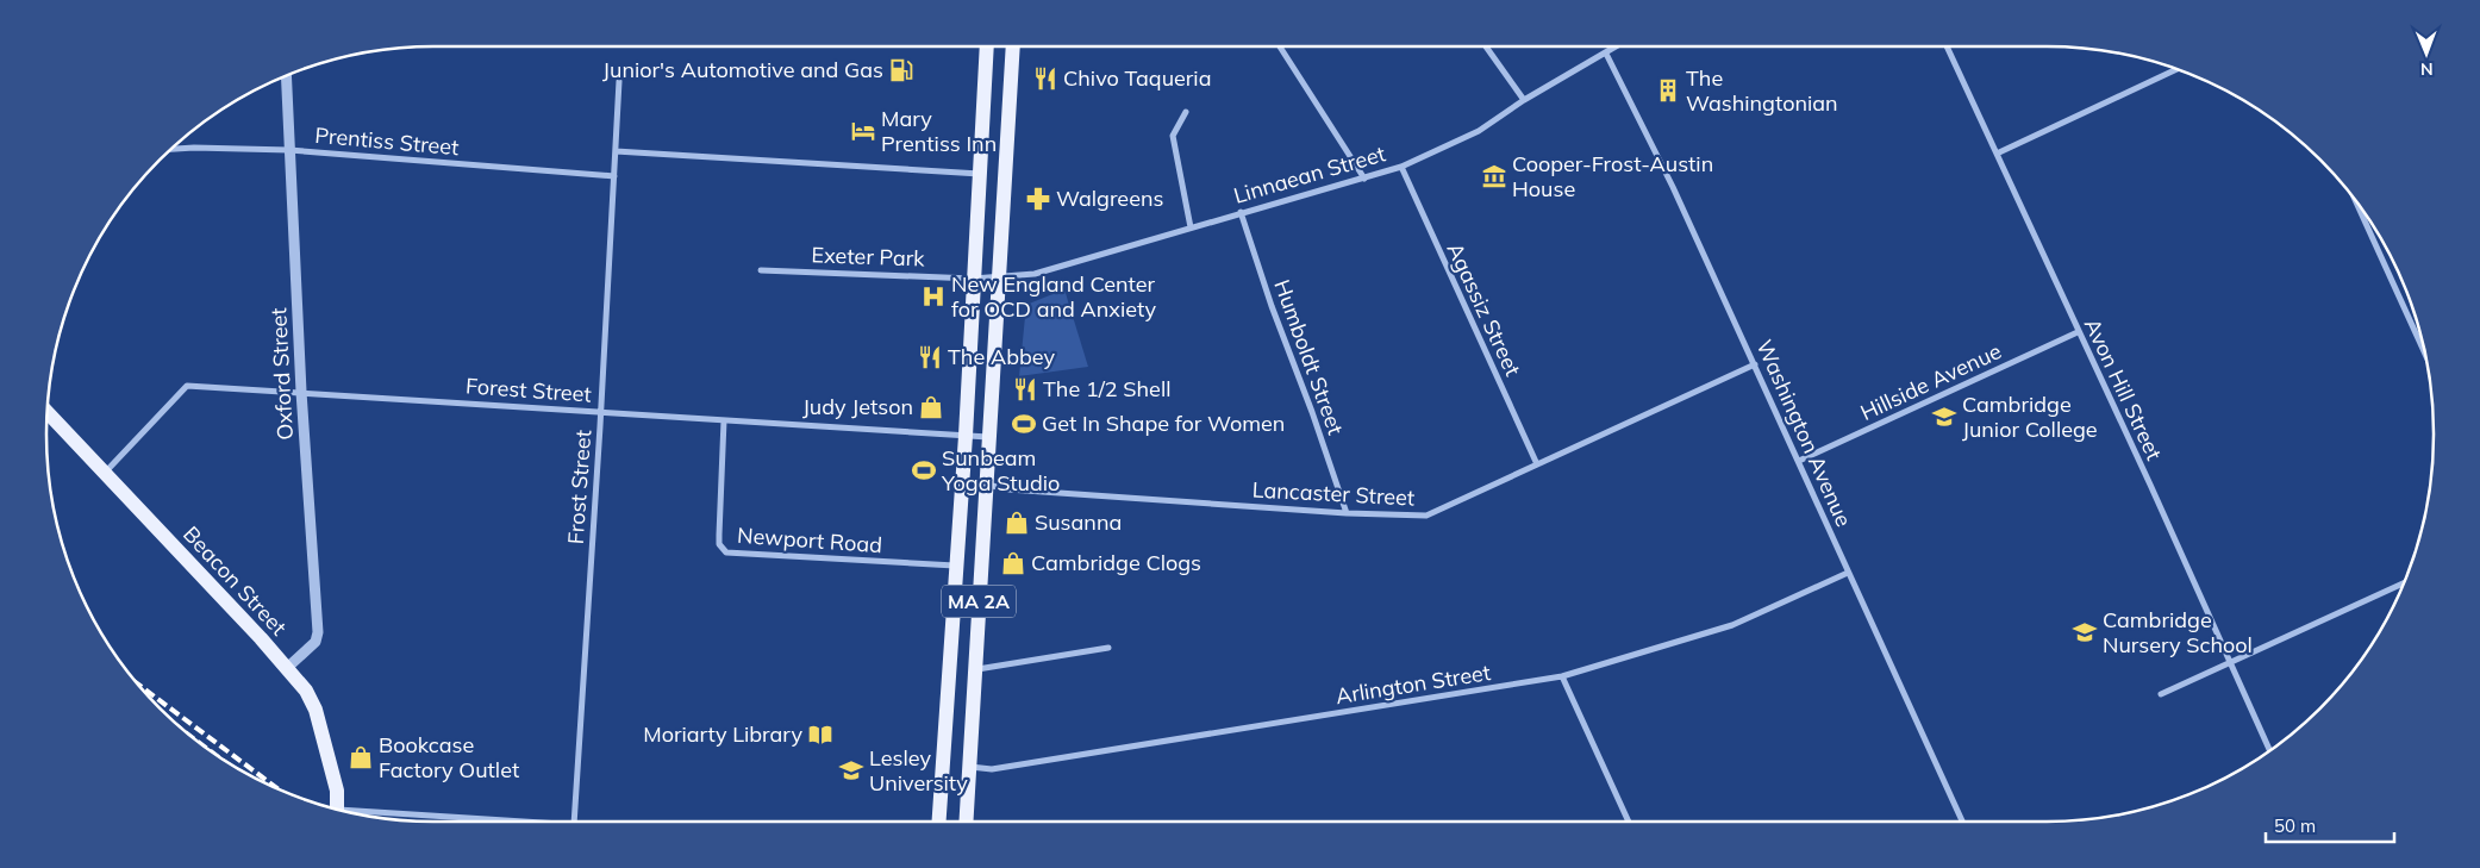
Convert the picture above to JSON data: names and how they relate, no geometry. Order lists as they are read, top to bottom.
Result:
{
  "streets": {
    "main road": ["Beacon Street", "MA 2A"],
    "street": [
      "Prentiss Street",
      "Linnaean Street",
      "Exeter Park",
      "Agassiz Street",
      "Humboldt Street",
      "Oxford Street",
      "Hillside Avenue",
      "Avon Hill Street",
      "Forest Street",
      "Washington Avenue",
      "Frost Street",
      "Lancaster Street",
      "Newport Road",
      "Arlington Street"
    ]
  },
  "crossings": [
    ["Prentiss Street", "Oxford Street"],
    ["Prentiss Street", "Frost Street"],
    ["Linnaean Street", "Exeter Park"],
    ["Linnaean Street", "Agassiz Street"],
    ["Linnaean Street", "Humboldt Street"],
    ["Linnaean Street", "Washington Avenue"],
    ["Linnaean Street", "MA 2A"],
    ["Exeter Park", "MA 2A"],
    ["Agassiz Street", "Lancaster Street"],
    ["Humboldt Street", "Lancaster Street"],
    ["Oxford Street", "Forest Street"],
    ["Oxford Street", "Beacon Street"],
    ["Hillside Avenue", "Avon Hill Street"],
    ["Hillside Avenue", "Washington Avenue"],
    ["Forest Street", "Frost Street"],
    ["Forest Street", "Newport Road"],
    ["Forest Street", "Beacon Street"],
    ["Forest Street", "MA 2A"],
    ["Washington Avenue", "Lancaster Street"],
    ["Washington Avenue", "Arlington Street"],
    ["Lancaster Street", "MA 2A"],
    ["Newport Road", "MA 2A"],
    ["MA 2A", "Arlington Street"]
  ],
  "places": {
    "fuel station": ["Junior's Automotive and Gas"],
    "restaurant": ["Chivo Taqueria", "The Abbey", "The 1/2 Shell"],
    "building": ["The Washingtonian"],
    "hotel": ["Mary Prentiss Inn"],
    "museum": ["Cooper-Frost-Austin House"],
    "pharmacy": ["Walgreens"],
    "hospital": ["New England Center for OCD and Anxiety"],
    "shop": [
      "Judy Jetson",
      "Susanna",
      "Cambridge Clogs",
      "Bookcase Factory Outlet"
    ],
    "school or university": ["Cambridge Junior College", "Cambridge Nursery School", "Lesley University"],
    "sports": ["Get In Shape for Women", "Sunbeam Yoga Studio"],
    "library": ["Moriarty Library"]
  },
  "scale_bar": "50 m",
  "north": "bottom"
}
